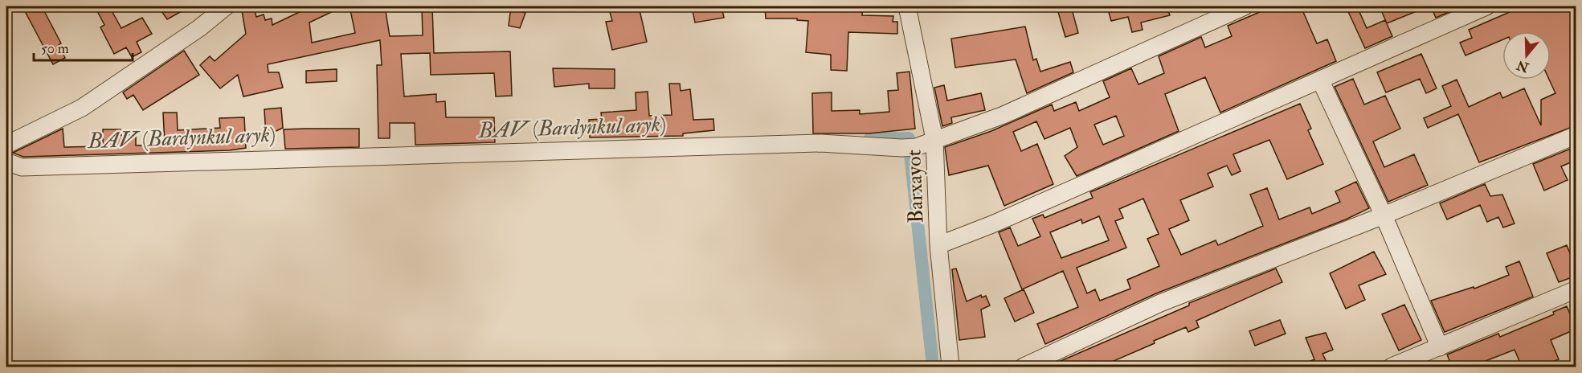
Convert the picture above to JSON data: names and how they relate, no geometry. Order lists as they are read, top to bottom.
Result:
{
  "streets": {
    "street": ["Barxayot"]
  },
  "water": ["BAV (Bardynkul aryk)"],
  "scale_bar": "50 m",
  "north": "bottom"
}
